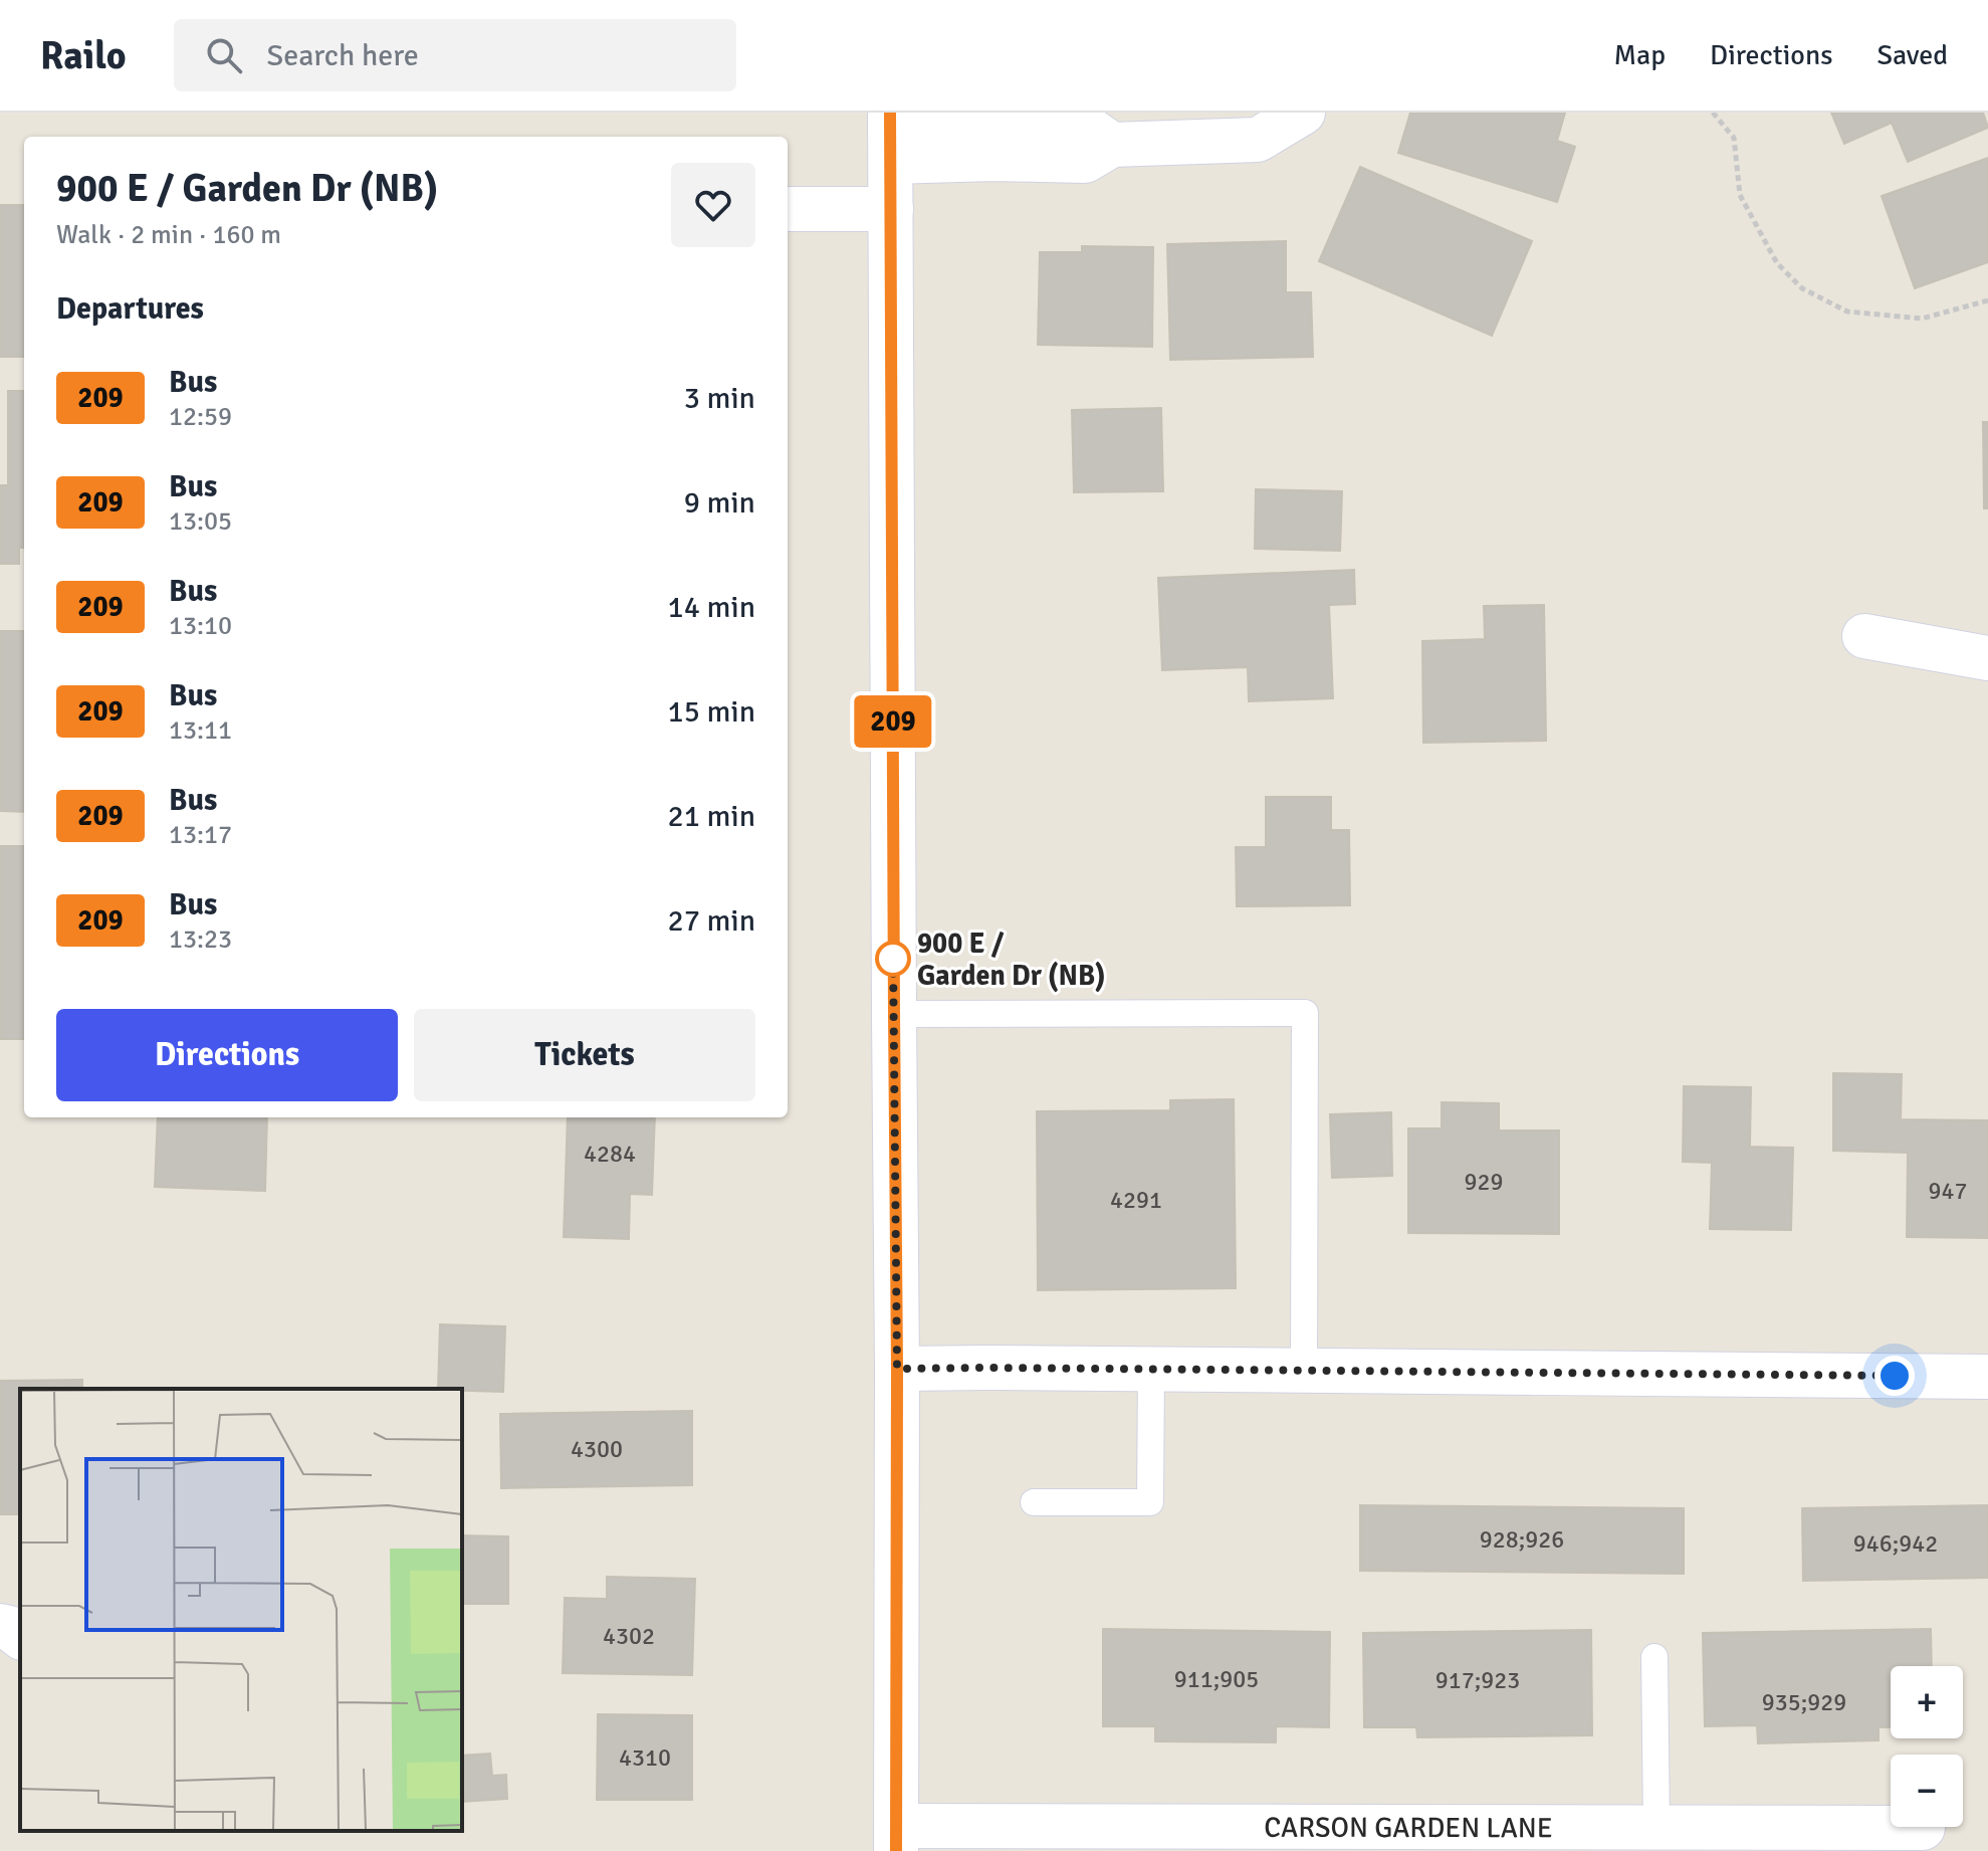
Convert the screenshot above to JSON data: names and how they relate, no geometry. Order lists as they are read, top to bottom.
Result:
{
  "streets": {
    "street": ["CARSON GARDEN LANE"]
  },
  "places": ["900 E / Garden Dr (NB)"],
  "lines": ["bus line 209"],
  "house_numbers": [
    "4284",
    "929",
    "947",
    "4291",
    "4300",
    "928;926",
    "946;942",
    "4302",
    "911;905",
    "917;923",
    "935;929",
    "4310"
  ],
  "page": {
    "header": "Railo",
    "search": "Search here",
    "nav": ["Map", "Directions", "Saved"],
    "on_map": "209",
    "heading": [
      ["900 E / Garden Dr (NB)", "Walk · 2 min · 160 m"],
      "Departures"
    ],
    "list": [
      {
        "mark": "209",
        "name": "Bus",
        "note": "12:59",
        "value": "3 min"
      },
      {
        "mark": "209",
        "name": "Bus",
        "note": "13:05",
        "value": "9 min"
      },
      {
        "mark": "209",
        "name": "Bus",
        "note": "13:10",
        "value": "14 min"
      },
      {
        "mark": "209",
        "name": "Bus",
        "note": "13:11",
        "value": "15 min"
      },
      {
        "mark": "209",
        "name": "Bus",
        "note": "13:17",
        "value": "21 min"
      },
      {
        "mark": "209",
        "name": "Bus",
        "note": "13:23",
        "value": "27 min"
      }
    ],
    "buttons": ["Directions", "Tickets"],
    "map_buttons": ["+", "−"]
  }
}
